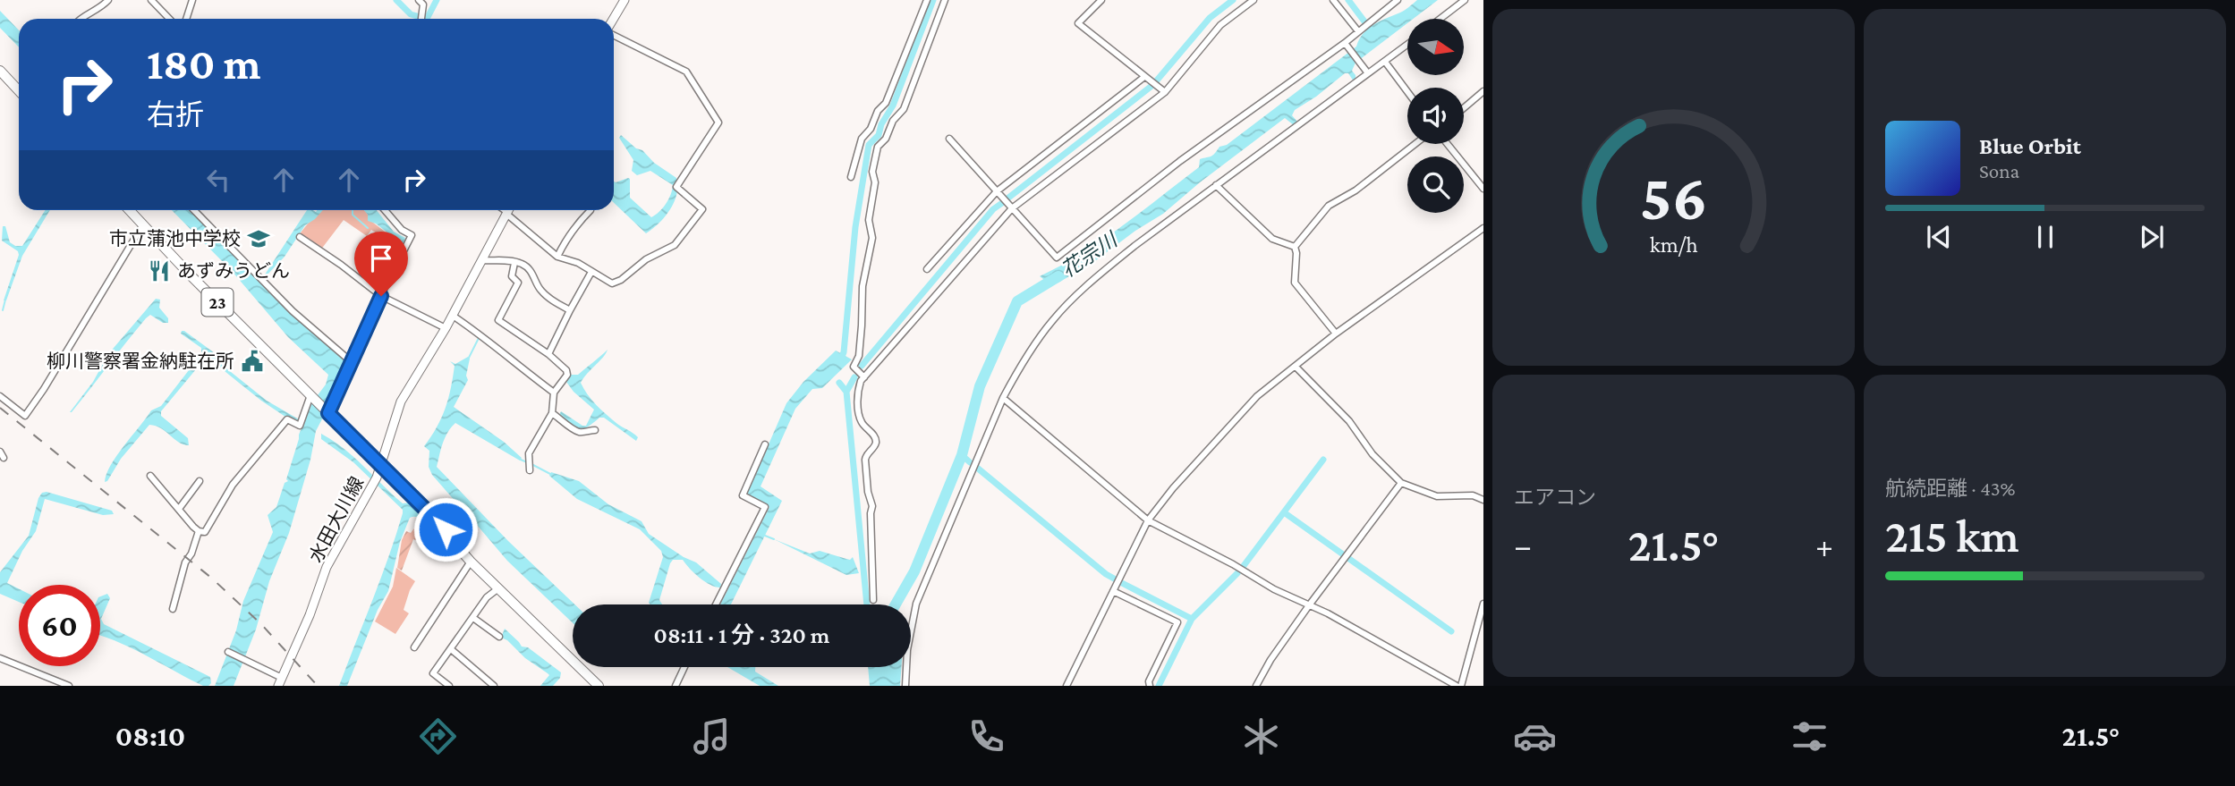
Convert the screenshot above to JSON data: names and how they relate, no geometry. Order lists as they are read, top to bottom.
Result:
{
  "streets": {
    "main road": ["23", "水田大川線"]
  },
  "crossings": [
    ["23", "水田大川線"]
  ],
  "water": ["花宗川"],
  "places": {
    "school or university": ["市立蒲池中学校"],
    "restaurant": ["あずみうどん"],
    "public building": ["柳川警察署金納駐在所"]
  },
  "north": "right",
  "page": {
    "turn": ["180 m", "右折"],
    "song": ["Blue Orbit", "Sona"],
    "tile": [
      "エアコン",
      ["航続距離 · 43%", "215 km"]
    ],
    "heat": ["−", "21.5°", "+"],
    "limit": "60",
    "trip": "08:11 · 1 分 · 320 m",
    "tabs": ["08:10", "21.5°"],
    "gauge": ["56", "km/h"]
  }
}
